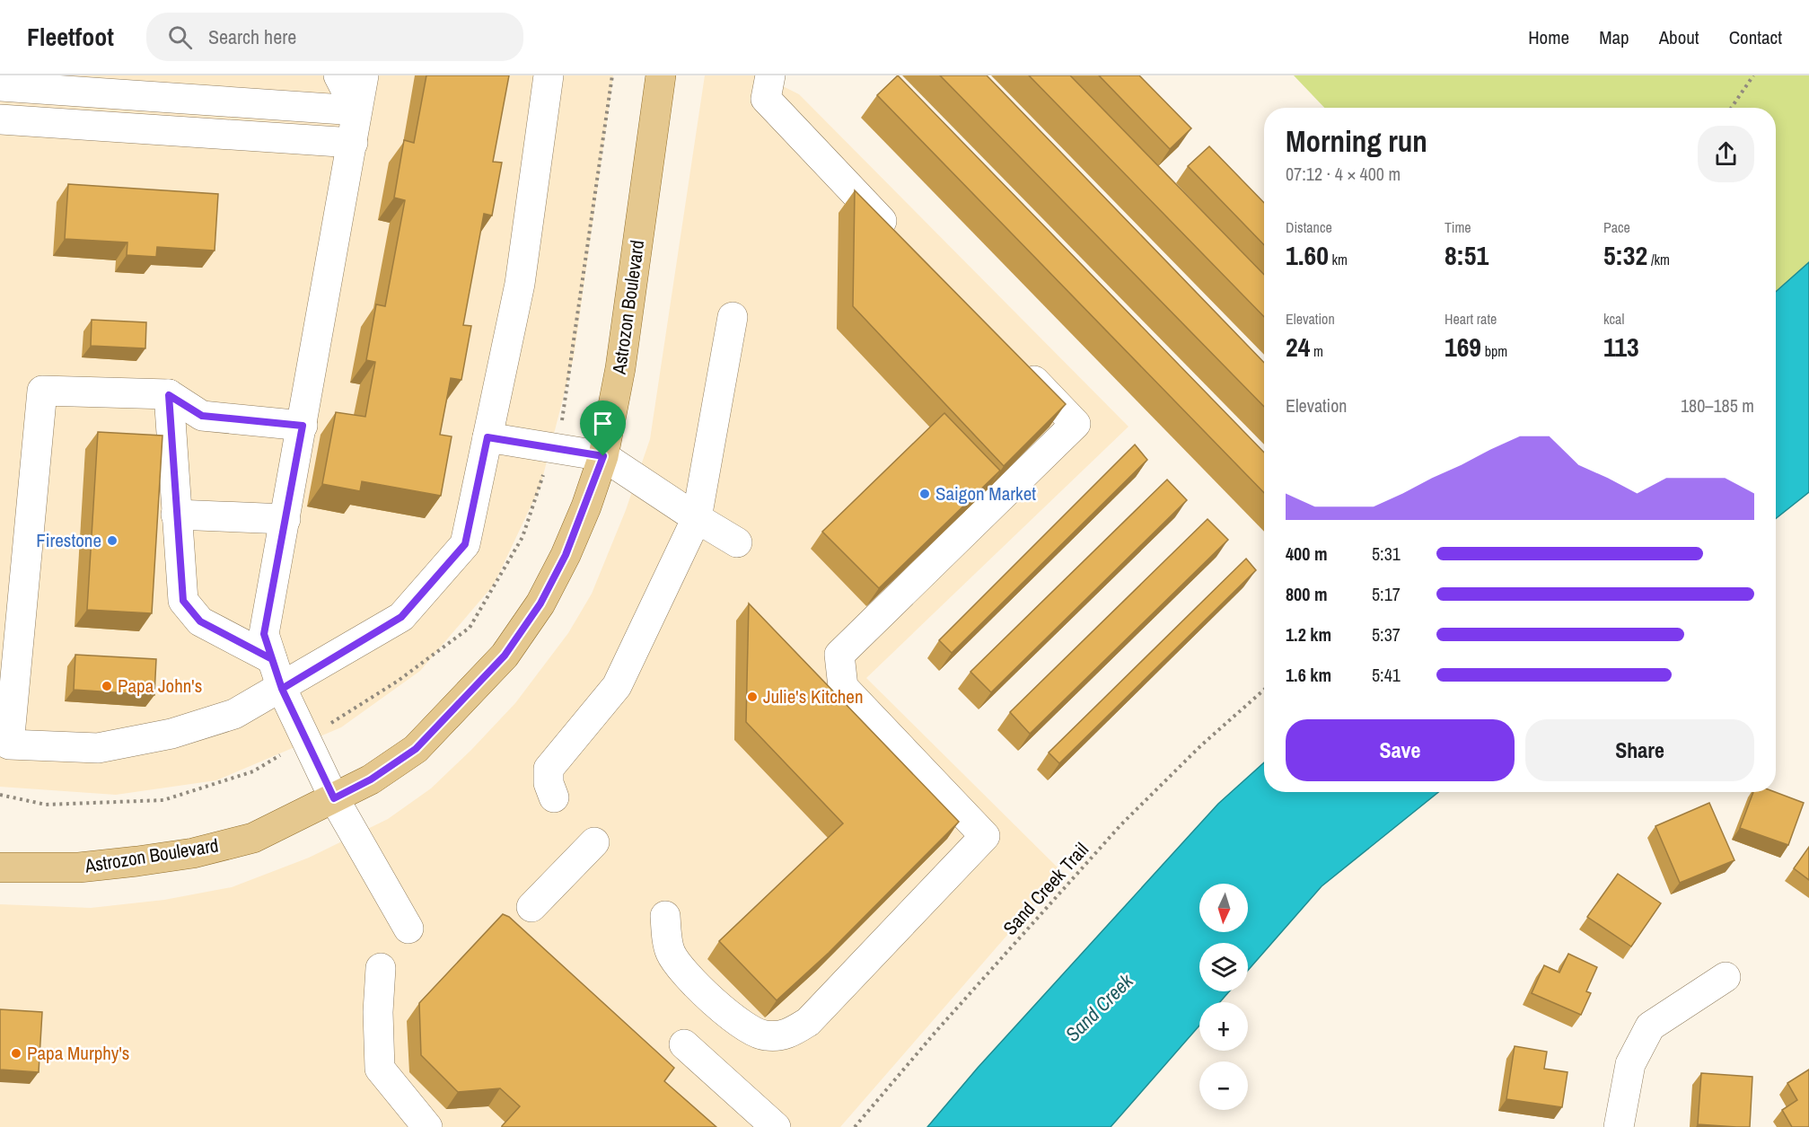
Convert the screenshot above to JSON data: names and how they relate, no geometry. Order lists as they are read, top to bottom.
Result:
{
  "streets": {
    "main road": ["Astrozon Boulevard"],
    "path": ["Sand Creek Trail"]
  },
  "water": ["Sand Creek"],
  "places": [
    "Saigon Market",
    "Firestone",
    "Papa John's",
    "Julie's Kitchen",
    "Papa Murphy's"
  ],
  "north": "bottom",
  "page": {
    "header": "Fleetfoot",
    "search": "Search here",
    "nav": [
      "Home",
      "Map",
      "About",
      "Contact"
    ],
    "heading": ["Morning run", "07:12 · 4 × 400 m"],
    "stats": [
      ["Distance", "1.60 km"],
      ["Time", "8:51"],
      ["Pace", "5:32 /km"],
      ["Elevation", "24 m"],
      ["Heart rate", "169 bpm"],
      ["kcal", "113"]
    ],
    "chart": ["Elevation", "180–185 m"],
    "list": [
      {
        "name": "400 m",
        "note": "5:31"
      },
      {
        "name": "800 m",
        "note": "5:17"
      },
      {
        "name": "1.2 km",
        "note": "5:37"
      },
      {
        "name": "1.6 km",
        "note": "5:41"
      }
    ],
    "buttons": ["Save", "Share"],
    "map_buttons": ["+", "−"]
  }
}
